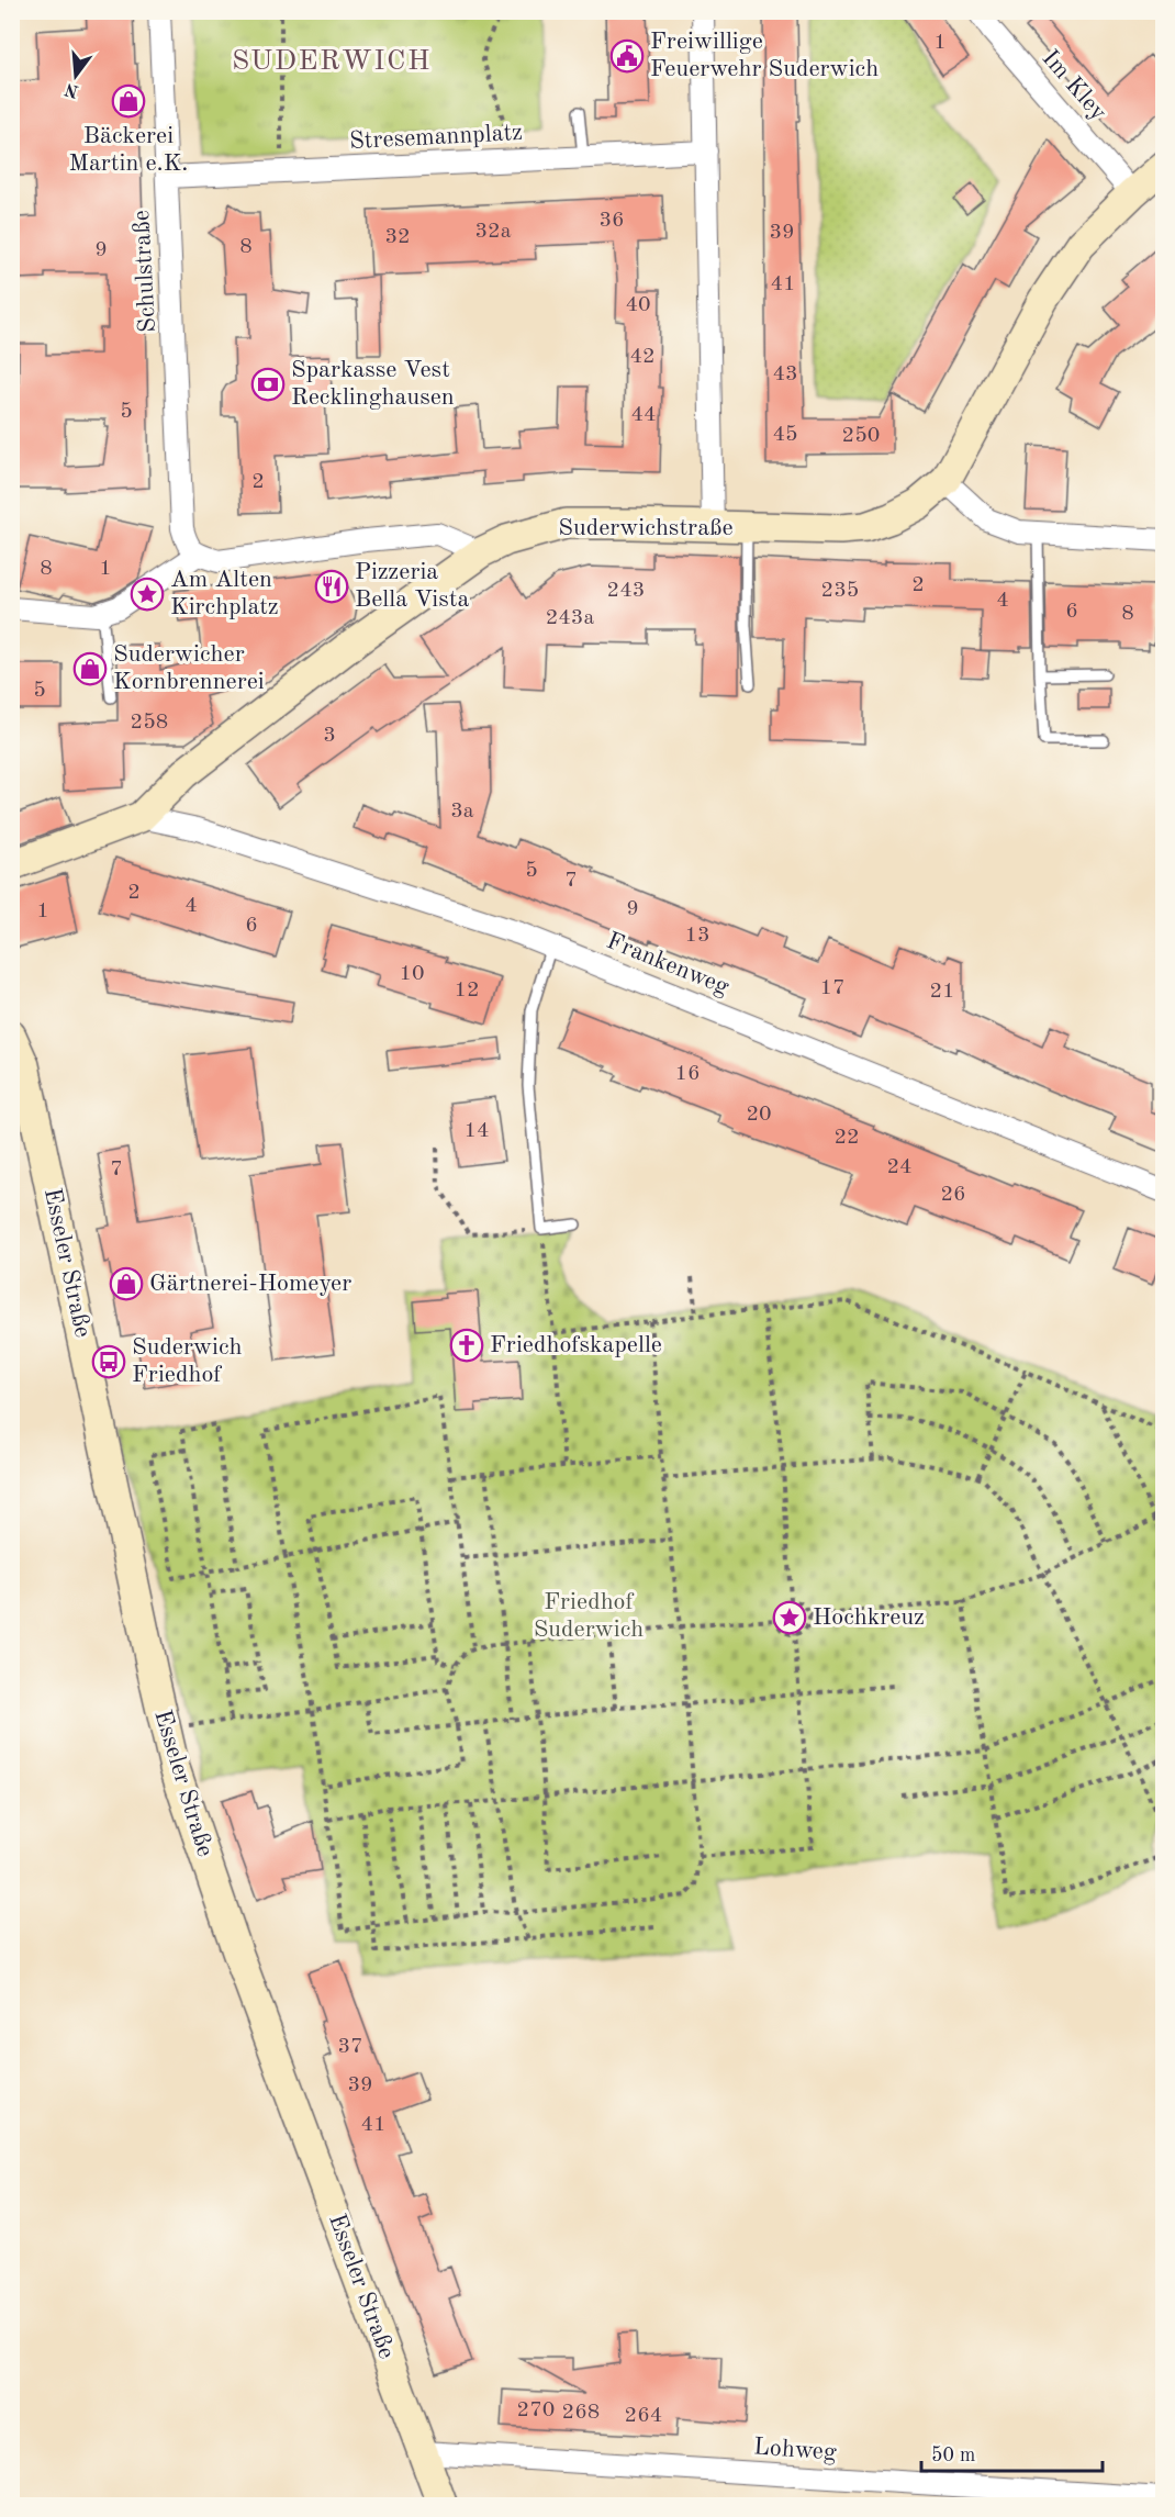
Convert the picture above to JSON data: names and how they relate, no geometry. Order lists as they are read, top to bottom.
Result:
{
  "streets": {
    "main road": ["Suderwichstraße", "Esseler Straße"],
    "street": [
      "Im Kley",
      "Stresemannplatz",
      "Schulstraße",
      "Frankenweg",
      "Lohweg"
    ]
  },
  "crossings": [
    ["Im Kley", "Suderwichstraße"],
    ["Stresemannplatz", "Schulstraße"],
    ["Suderwichstraße", "Frankenweg"],
    ["Esseler Straße", "Lohweg"]
  ],
  "districts": ["SUDERWICH"],
  "parks": ["Friedhof Suderwich"],
  "places": {
    "public building": ["Freiwillige Feuerwehr Suderwich"],
    "shop": ["Bäckerei Martin e.K.", "Suderwicher Kornbrennerei", "Gärtnerei-Homeyer"],
    "bank": ["Sparkasse Vest Recklinghausen"],
    "restaurant": ["Pizzeria Bella Vista"],
    "place": ["Am Alten Kirchplatz", "Hochkreuz"],
    "church": ["Friedhofskapelle"],
    "bus stop": ["Suderwich Friedhof"]
  },
  "house_numbers": [
    "1",
    "36",
    "32a",
    "39",
    "32",
    "8",
    "9",
    "41",
    "40",
    "42",
    "43",
    "5",
    "44",
    "45",
    "250",
    "2",
    "8",
    "1",
    "2",
    "243",
    "235",
    "4",
    "6",
    "8",
    "243a",
    "5",
    "258",
    "3",
    "3a",
    "5",
    "7",
    "2",
    "4",
    "9",
    "1",
    "6",
    "13",
    "10",
    "17",
    "12",
    "21",
    "16",
    "20",
    "14",
    "22",
    "24",
    "7",
    "26",
    "37",
    "39",
    "41",
    "270",
    "268",
    "264"
  ],
  "scale_bar": "50 m",
  "north": "bottom"
}
